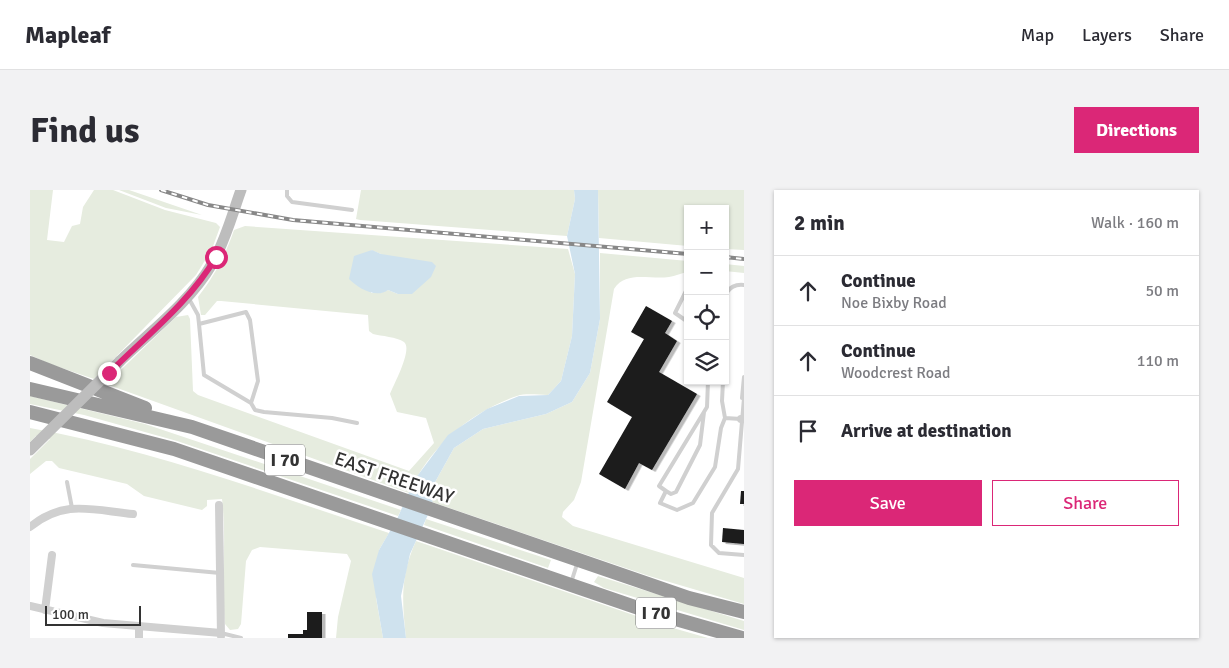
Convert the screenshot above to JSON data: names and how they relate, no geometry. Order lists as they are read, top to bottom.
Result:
{
  "streets": {
    "highway": ["I 70", "EAST FREEWAY"]
  },
  "scale_bar": "100 m",
  "page": {
    "header": "Mapleaf",
    "nav": ["Map", "Layers", "Share"],
    "buttons": [
      "Directions",
      ["Save", "Share"]
    ],
    "title": "Find us",
    "heading": ["2 min", "Walk · 160 m"],
    "map_buttons": ["+", "−"],
    "list": [
      ["Continue", "Noe Bixby Road", "50 m"],
      ["Continue", "Woodcrest Road", "110 m"],
      "Arrive at destination"
    ],
    "scale": "100 m"
  }
}
